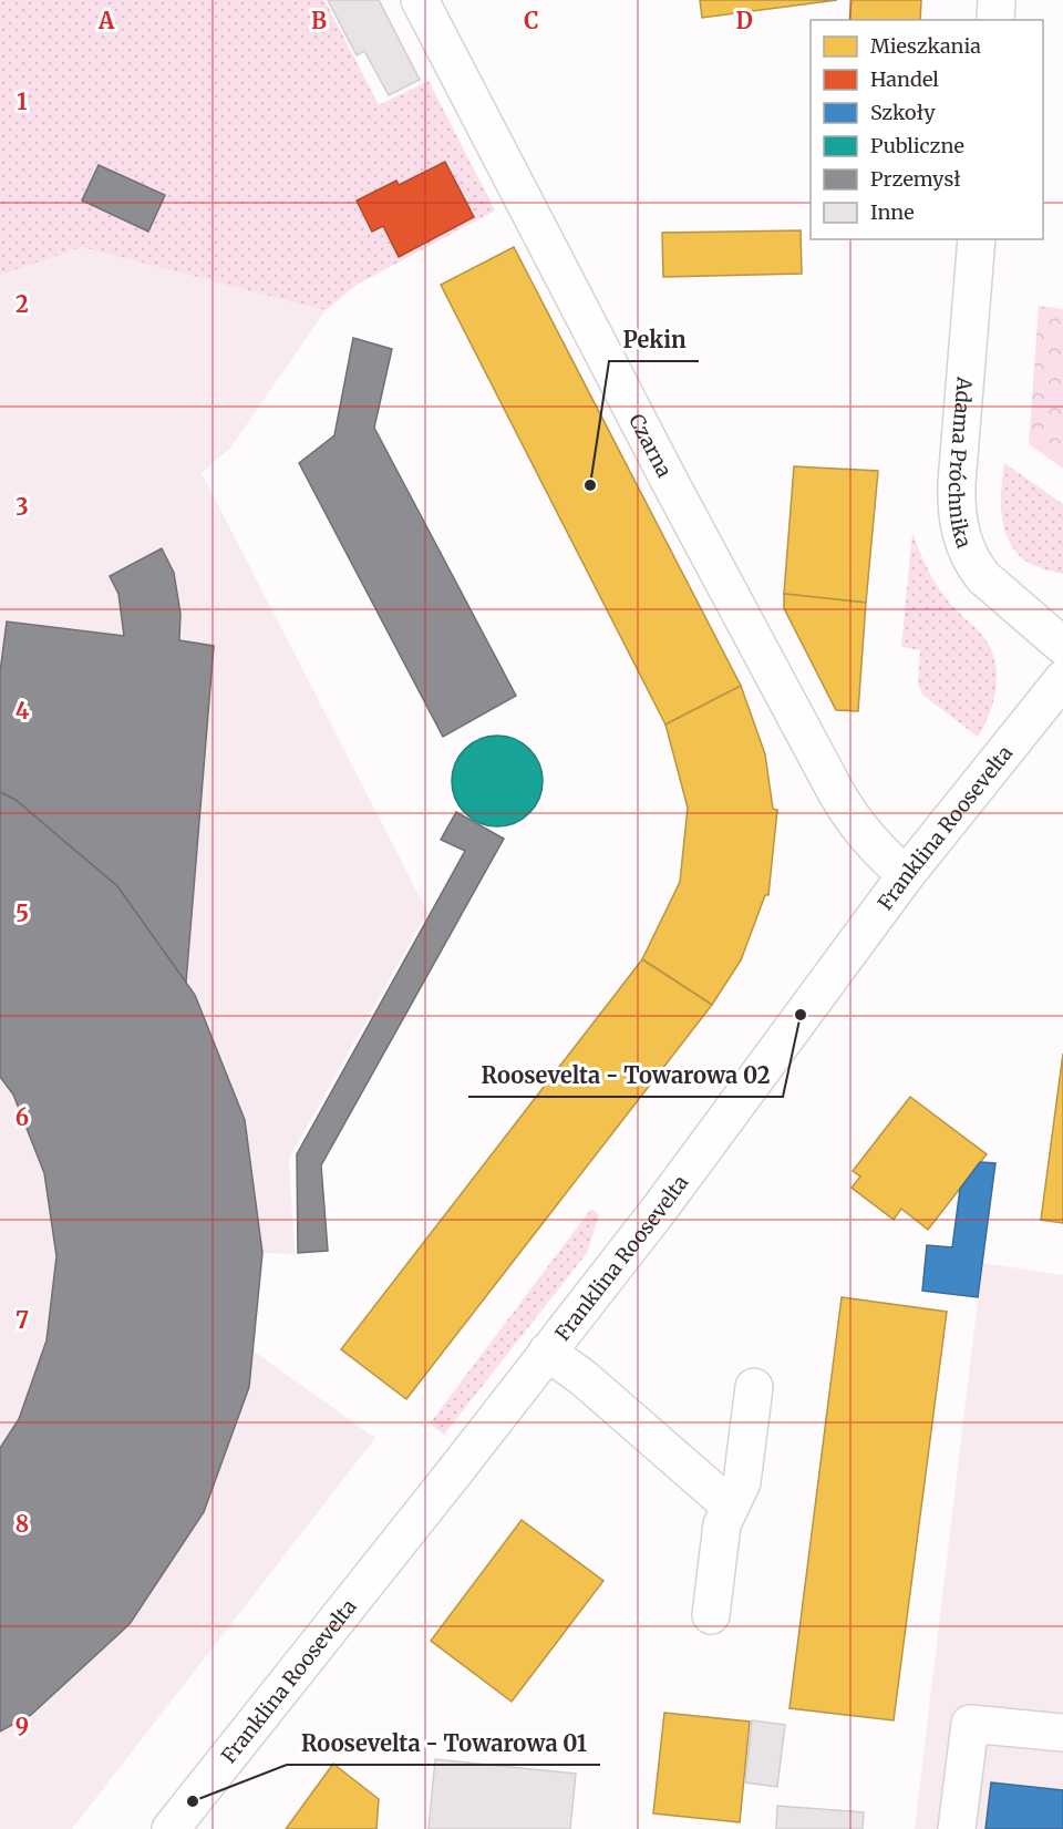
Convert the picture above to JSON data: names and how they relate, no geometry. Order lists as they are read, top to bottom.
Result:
{
  "streets": {
    "street": ["Czarna", "Adama Próchnika", "Franklina Roosevelta"]
  },
  "crossings": [
    ["Czarna", "Franklina Roosevelta"]
  ],
  "places": ["Pekin", "Roosevelta - Towarowa 02", "Roosevelta - Towarowa 01"],
  "legend": [
    "Mieszkania",
    "Handel",
    "Szkoły",
    "Publiczne",
    "Przemysł",
    "Inne"
  ],
  "grid": {
    "columns": [
      "A",
      "B",
      "C",
      "D"
    ],
    "rows": [
      "1",
      "2",
      "3",
      "4",
      "5",
      "6",
      "7",
      "8",
      "9"
    ]
  }
}
